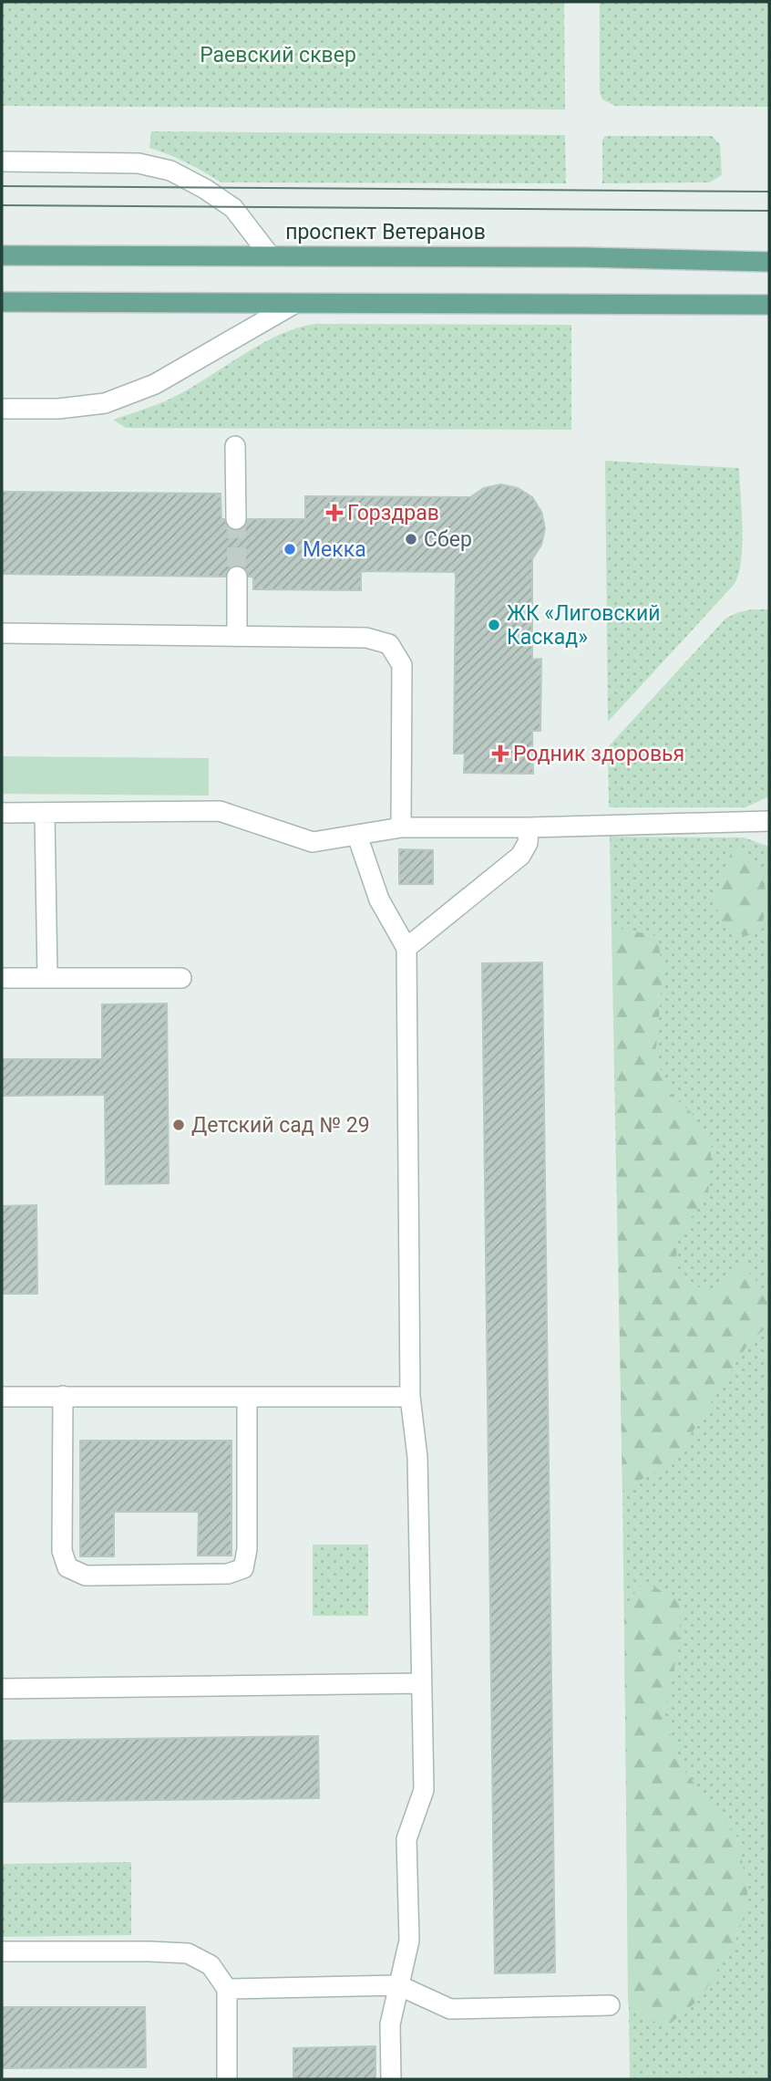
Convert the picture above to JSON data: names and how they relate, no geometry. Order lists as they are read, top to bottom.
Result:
{
  "streets": {
    "main road": ["проспект Ветеранов"]
  },
  "parks": ["Раевский сквер"],
  "places": {
    "health": ["Горздрав", "Родник здоровья"],
    "other": [
      "Сбер",
      "Мекка",
      "ЖК «Лиговский Каскад»",
      "Детский сад № 29"
    ]
  }
}
